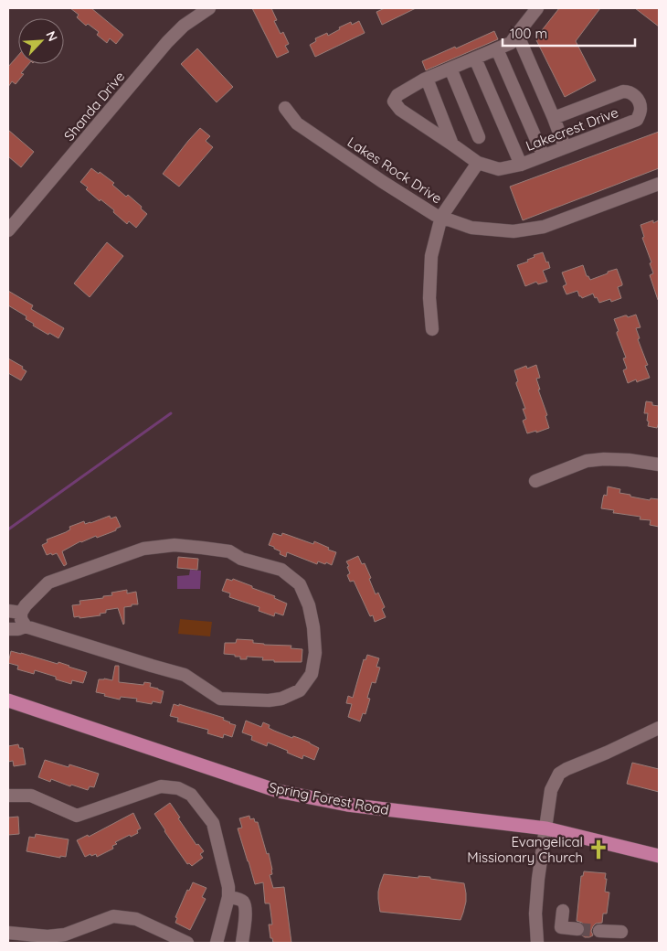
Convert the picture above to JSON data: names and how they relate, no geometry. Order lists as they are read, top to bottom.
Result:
{
  "streets": {
    "main road": ["Spring Forest Road"],
    "street": ["Shanda Drive", "Lakecrest Drive", "Lakes Rock Drive"]
  },
  "places": {
    "church": ["Evangelical Missionary Church"]
  },
  "scale_bar": "100 m",
  "north": "top right"
}
